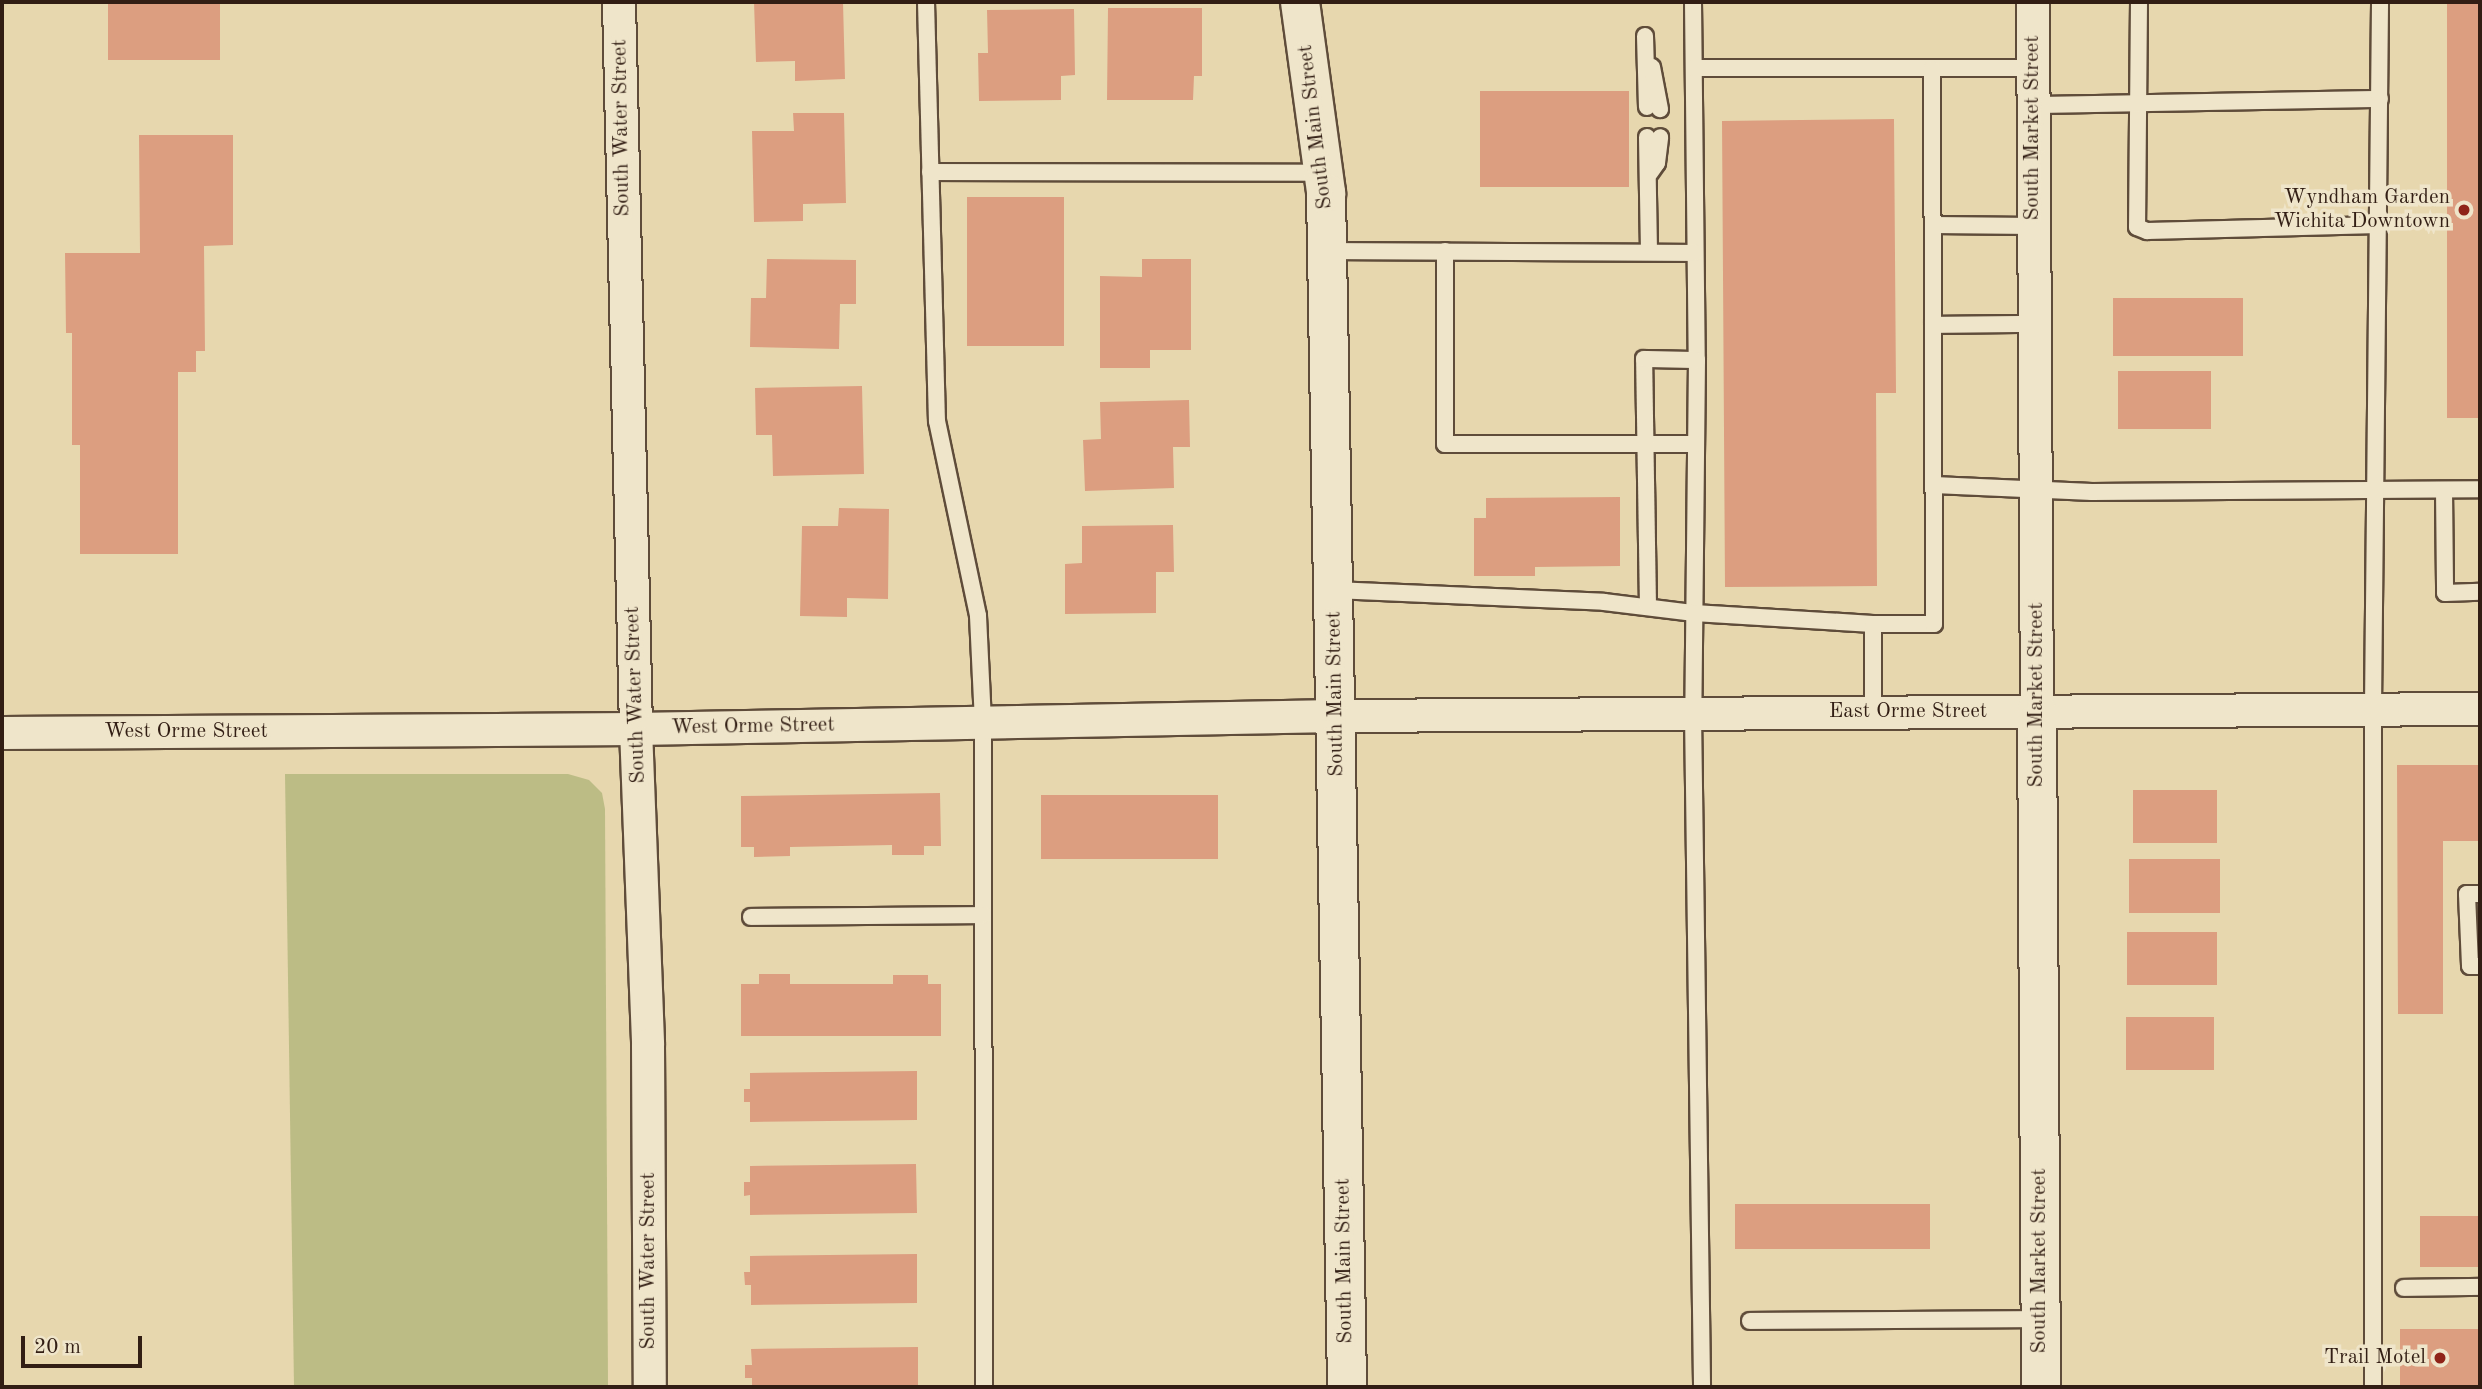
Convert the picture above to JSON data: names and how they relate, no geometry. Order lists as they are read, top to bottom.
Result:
{
  "streets": {
    "street": [
      "South Main Street",
      "South Water Street",
      "South Market Street",
      "East Orme Street",
      "West Orme Street"
    ]
  },
  "crossings": [
    ["South Main Street", "East Orme Street"],
    ["South Main Street", "West Orme Street"],
    ["South Water Street", "West Orme Street"],
    ["South Market Street", "East Orme Street"],
    ["East Orme Street", "West Orme Street"]
  ],
  "places": ["Wyndham Garden Wichita Downtown", "Trail Motel"],
  "scale_bar": "20 m"
}
